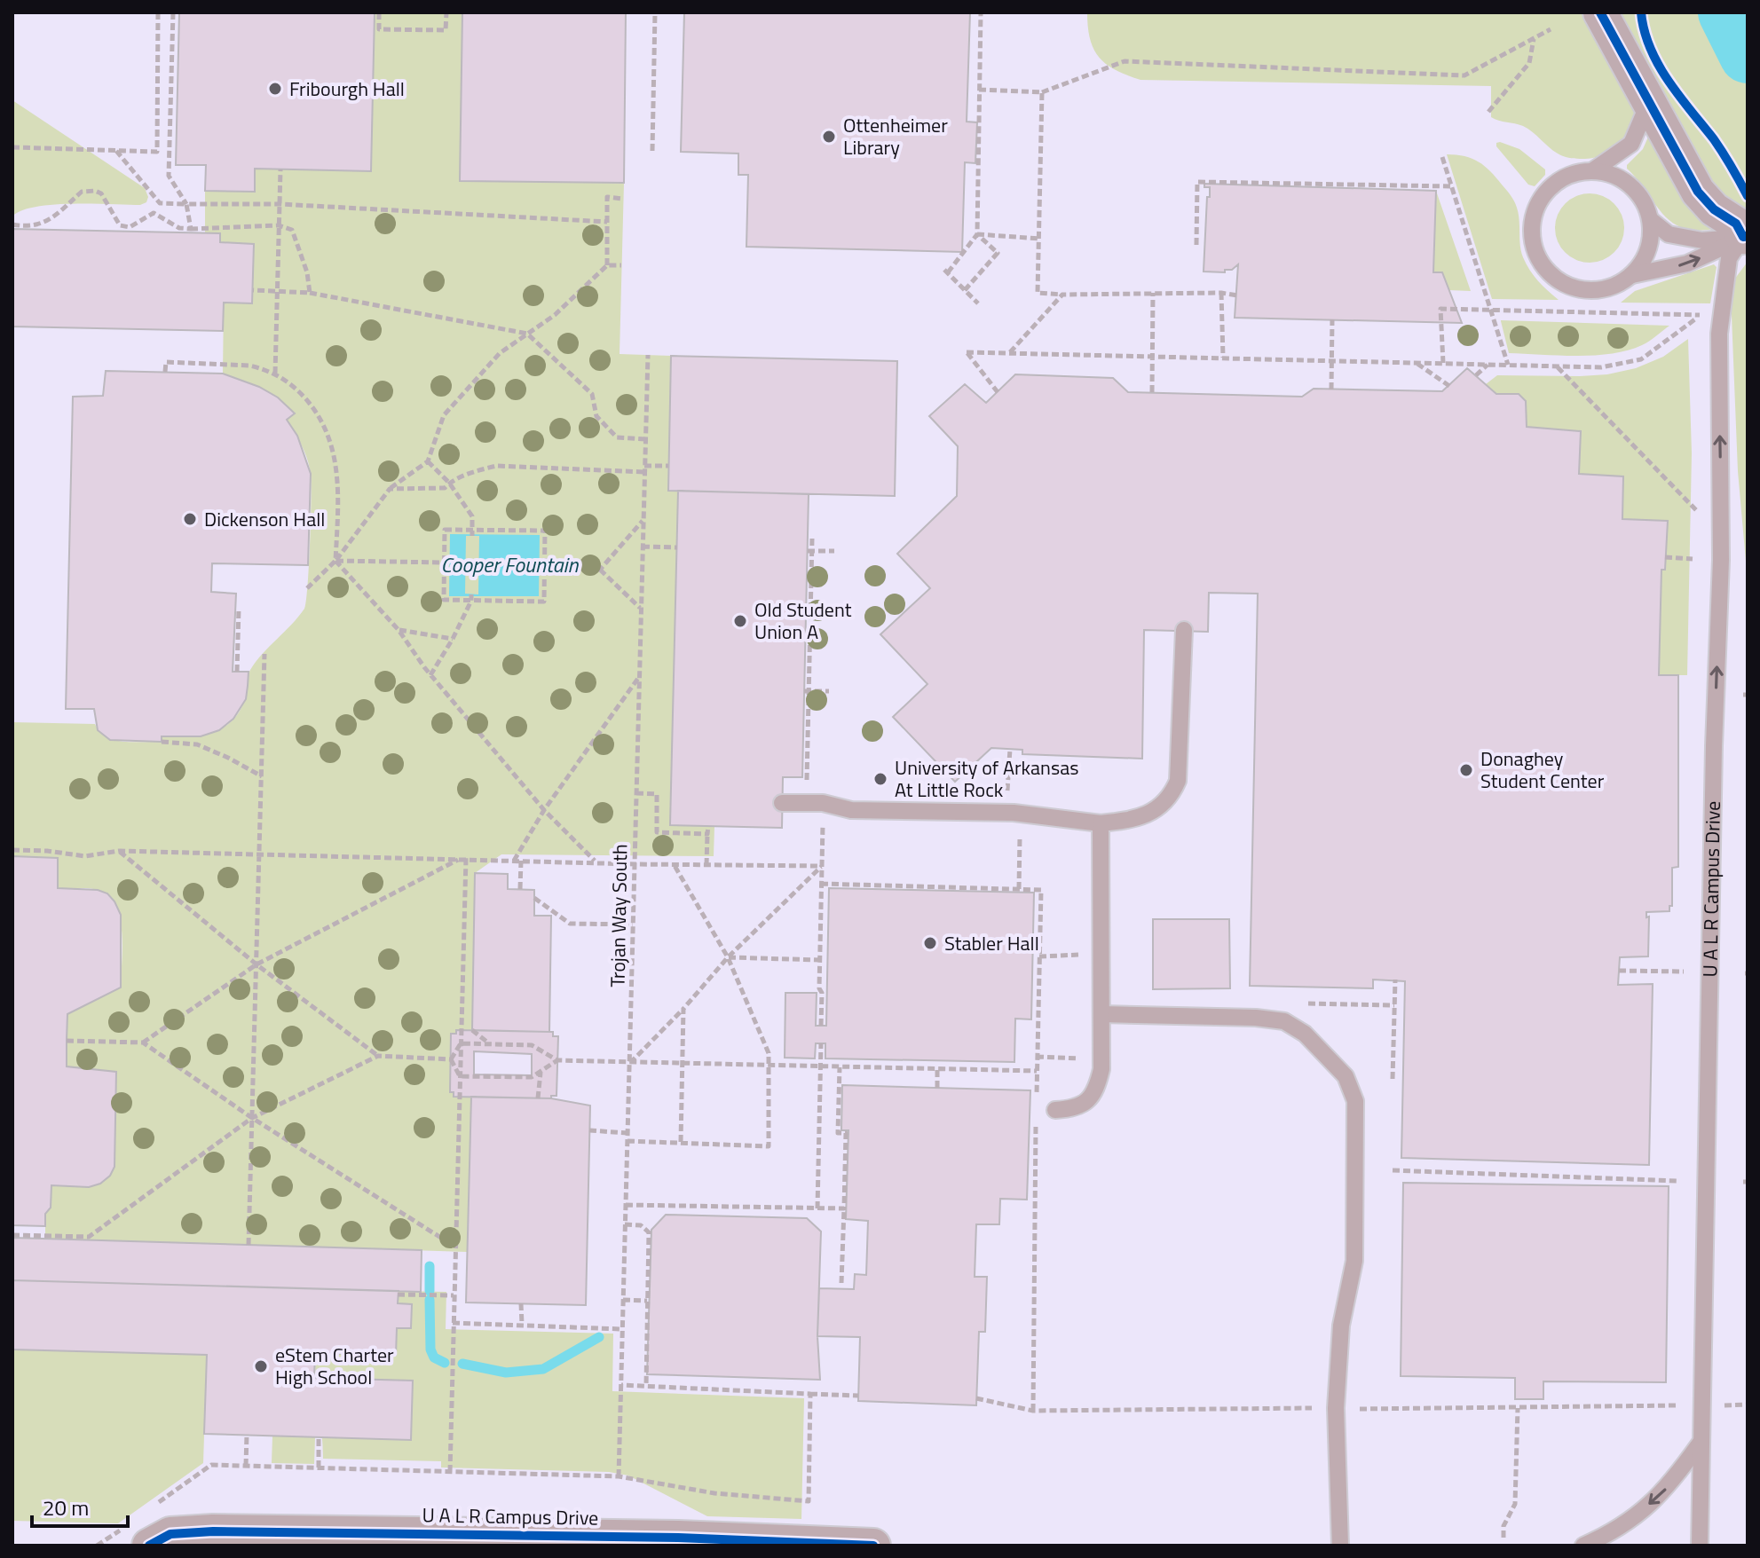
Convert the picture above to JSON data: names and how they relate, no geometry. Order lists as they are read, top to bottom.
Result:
{
  "streets": {
    "street": ["U A L R Campus Drive"],
    "path": ["Trojan Way South"]
  },
  "one_way": ["U A L R Campus Drive"],
  "water": ["Cooper Fountain"],
  "places": [
    "Fribourgh Hall",
    "Ottenheimer Library",
    "Dickenson Hall",
    "Old Student Union A",
    "Donaghey Student Center",
    "University of Arkansas At Little Rock",
    "Stabler Hall",
    "eStem Charter High School"
  ],
  "scale_bar": "20 m"
}
